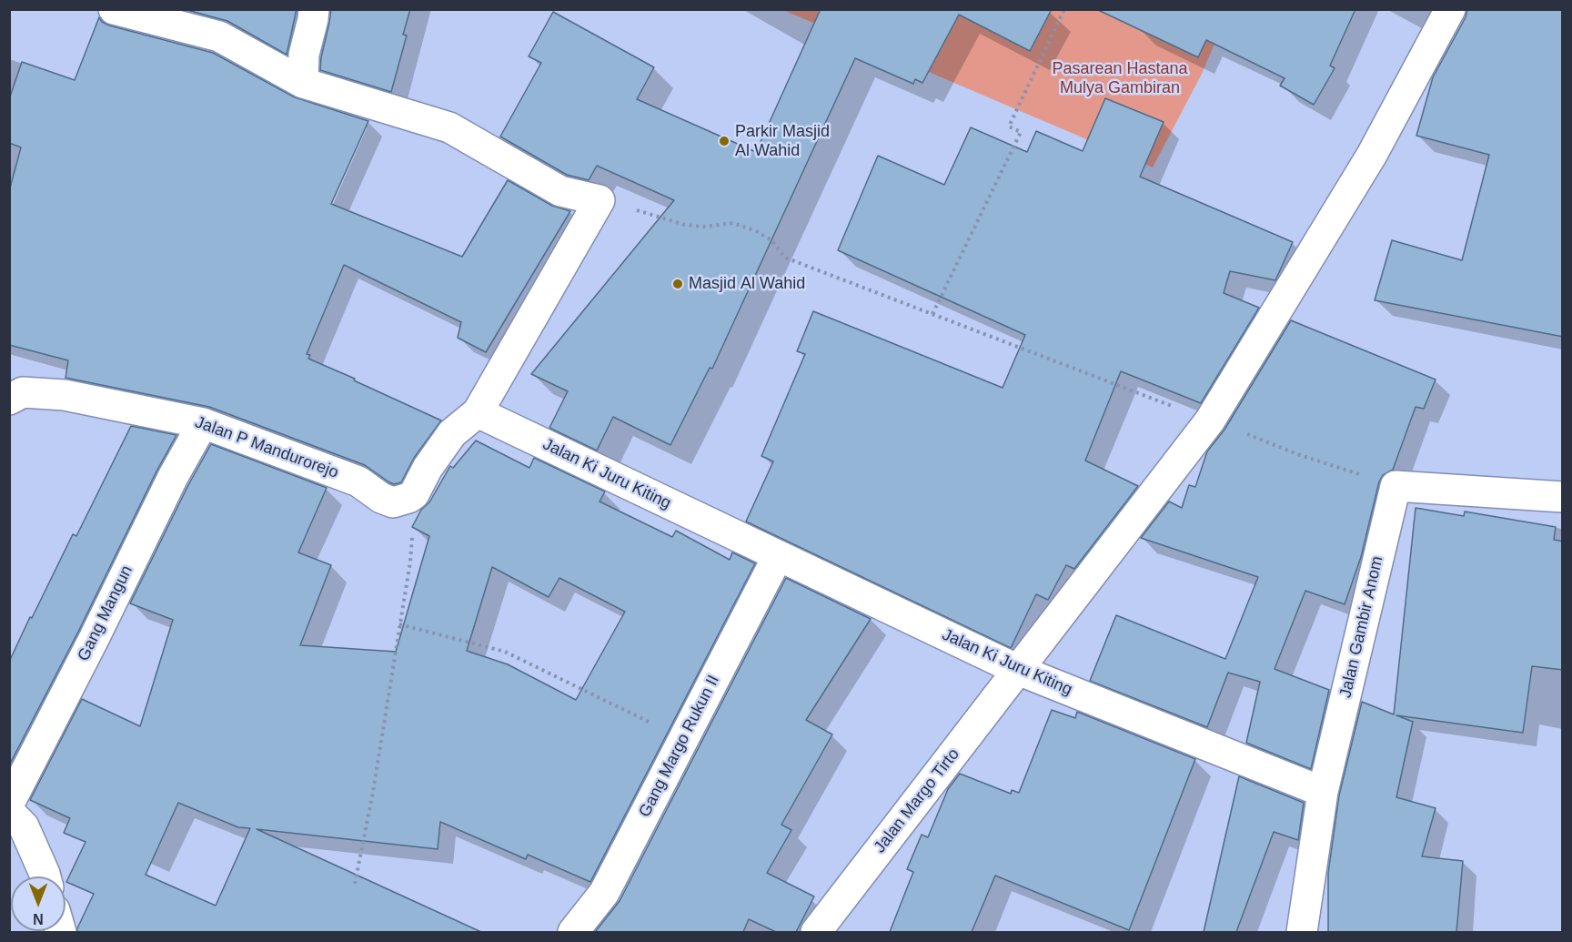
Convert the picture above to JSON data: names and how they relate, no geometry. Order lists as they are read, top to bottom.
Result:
{
  "streets": {
    "street": [
      "Jalan P Mandurorejo",
      "Jalan Ki Juru Kiting",
      "Gang Mangun",
      "Jalan Gambir Anom",
      "Gang Margo Rukun II",
      "Jalan Margo Tirto"
    ]
  },
  "crossings": [
    ["Jalan P Mandurorejo", "Gang Mangun"],
    ["Jalan Ki Juru Kiting", "Jalan Gambir Anom"],
    ["Jalan Ki Juru Kiting", "Gang Margo Rukun II"],
    ["Jalan Ki Juru Kiting", "Jalan Margo Tirto"]
  ],
  "parks": ["Pasarean Hastana Mulya Gambiran"],
  "places": ["Parkir Masjid Al Wahid", "Masjid Al Wahid"],
  "north": "bottom"
}
